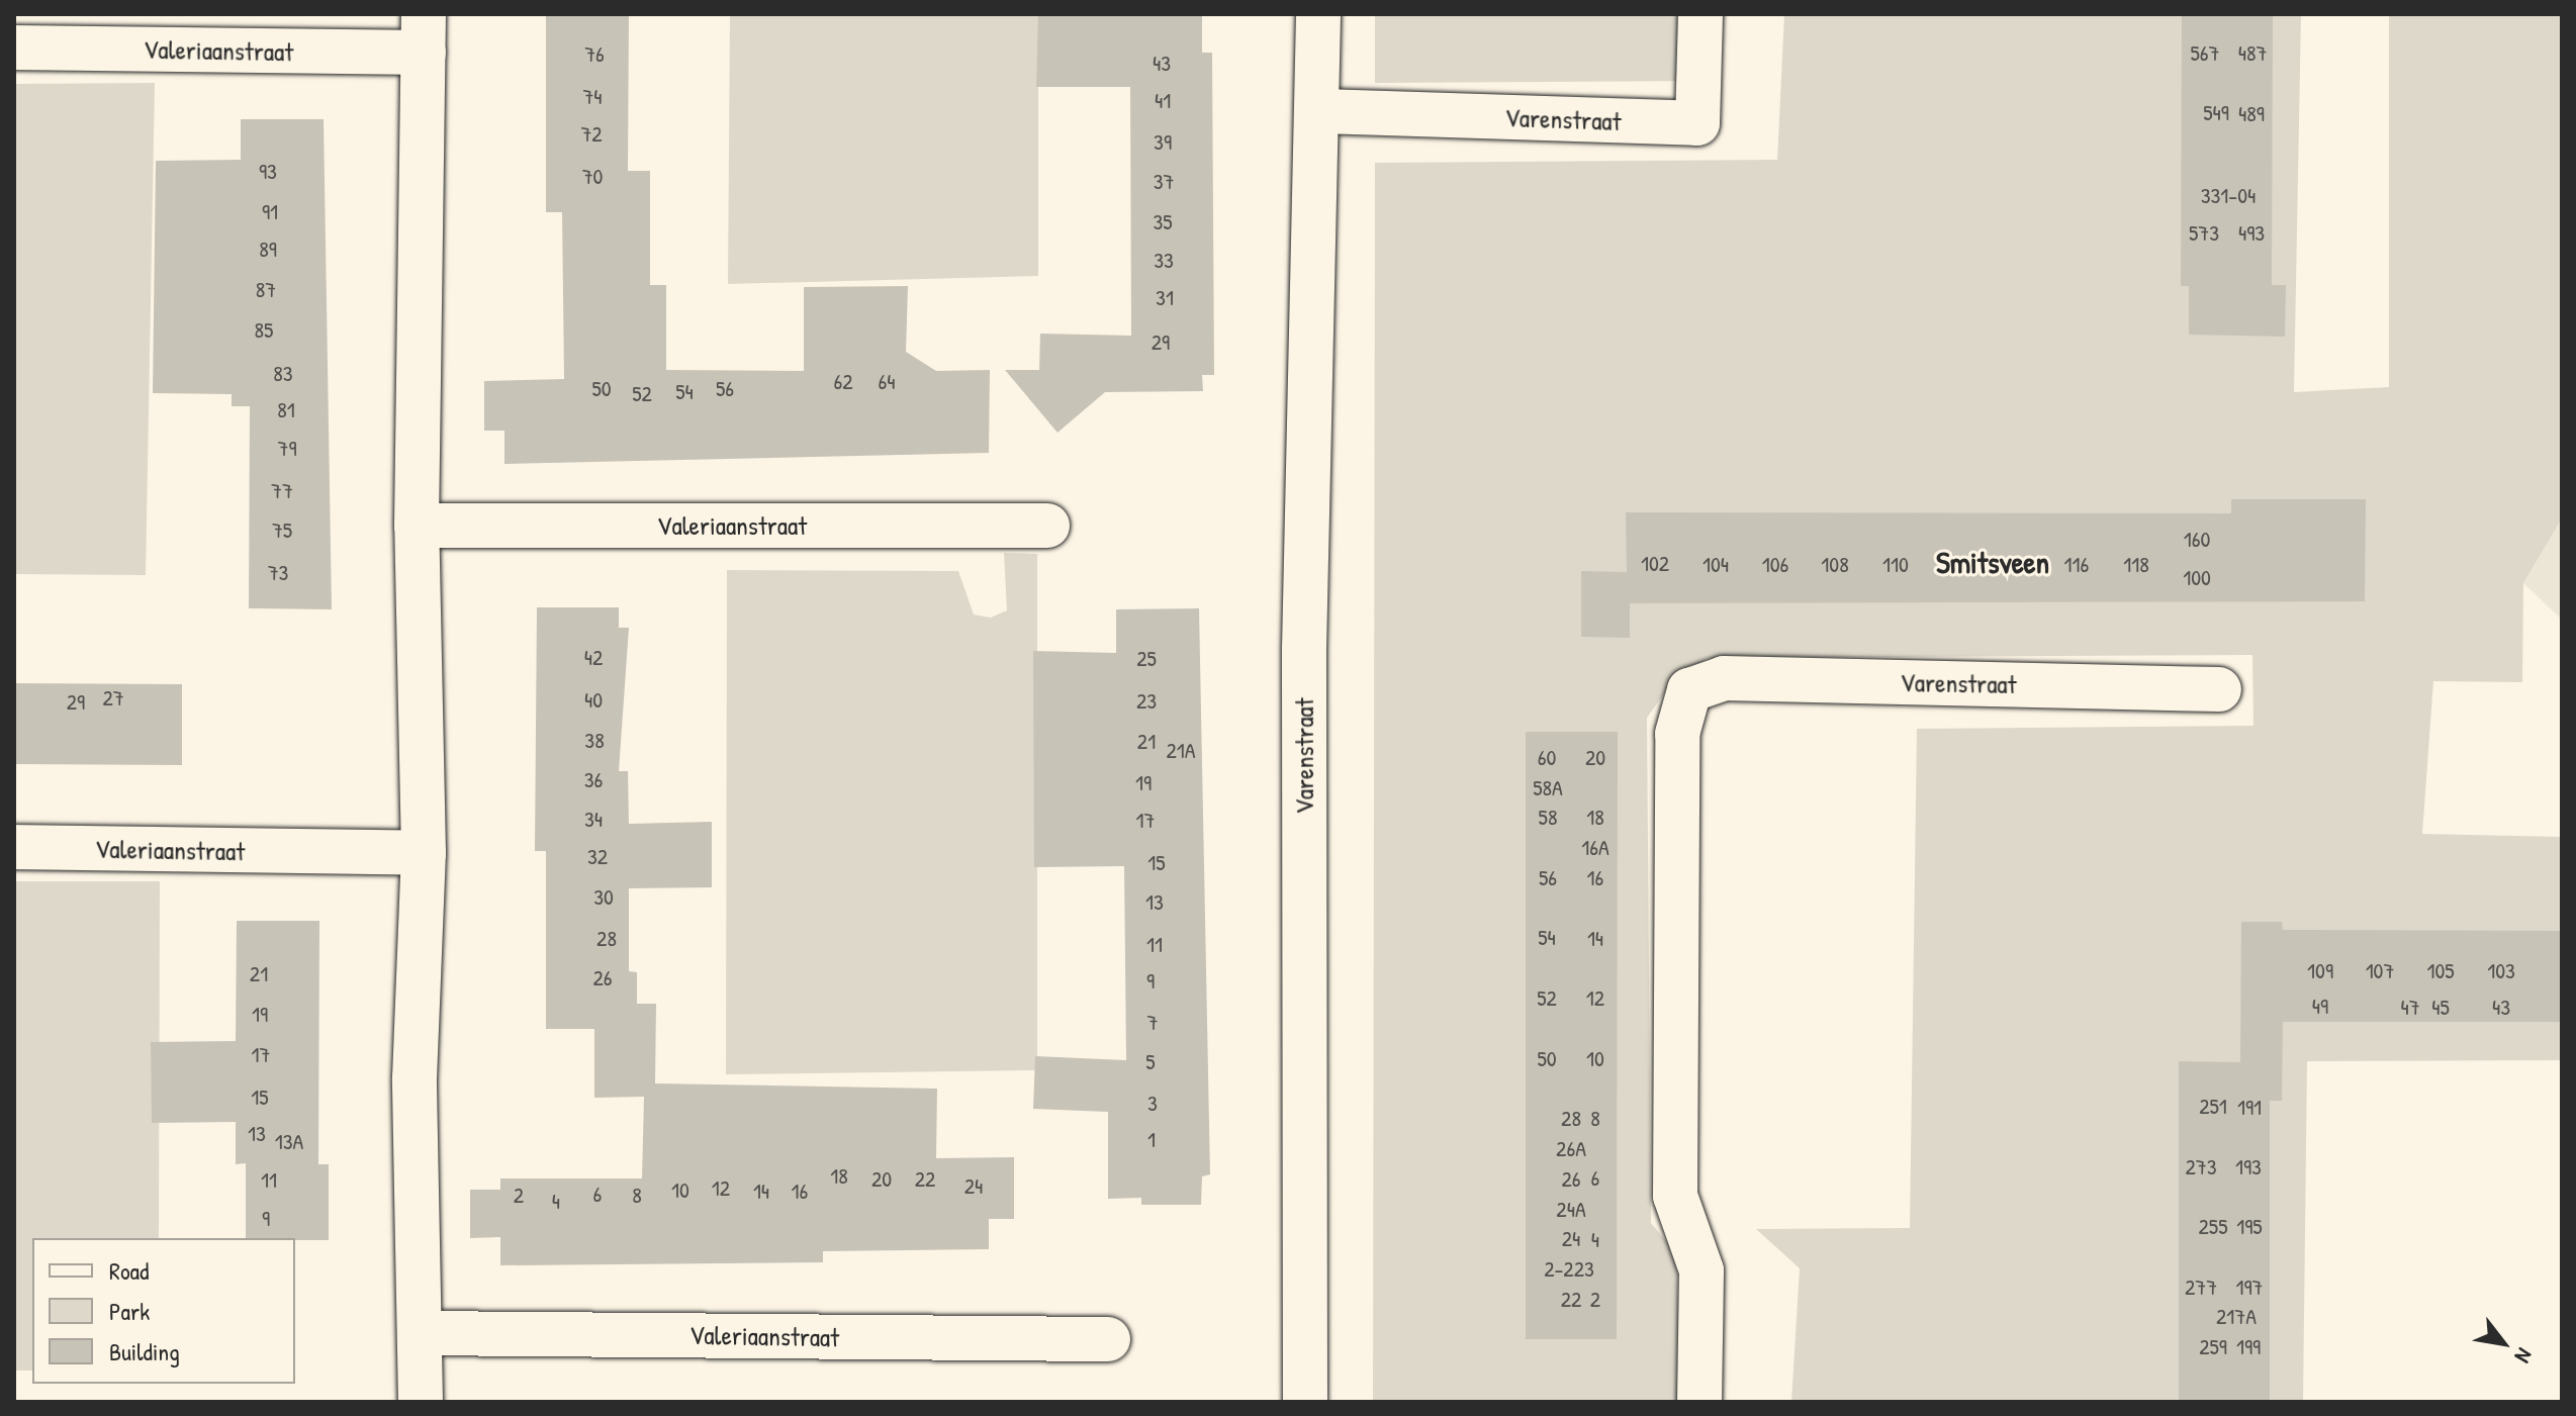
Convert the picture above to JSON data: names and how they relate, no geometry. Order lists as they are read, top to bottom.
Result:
{
  "streets": {
    "street": ["Valeriaanstraat", "Varenstraat"]
  },
  "districts": ["Smitsveen"],
  "house_numbers": [
    "567",
    "487",
    "76",
    "43",
    "74",
    "41",
    "549",
    "489",
    "72",
    "39",
    "93",
    "70",
    "37",
    "331-04",
    "91",
    "35",
    "573",
    "493",
    "89",
    "33",
    "87",
    "31",
    "85",
    "29",
    "83",
    "62",
    "64",
    "50",
    "56",
    "54",
    "52",
    "81",
    "79",
    "77",
    "75",
    "160",
    "102",
    "104",
    "106",
    "108",
    "110",
    "116",
    "118",
    "73",
    "100",
    "42",
    "25",
    "27",
    "40",
    "23",
    "29",
    "38",
    "21",
    "21A",
    "60",
    "20",
    "36",
    "19",
    "58A",
    "58",
    "18",
    "34",
    "17",
    "16A",
    "32",
    "15",
    "56",
    "16",
    "30",
    "13",
    "54",
    "28",
    "14",
    "11",
    "109",
    "107",
    "105",
    "103",
    "21",
    "26",
    "9",
    "52",
    "12",
    "49",
    "47",
    "45",
    "43",
    "19",
    "7",
    "17",
    "50",
    "10",
    "5",
    "15",
    "3",
    "251",
    "191",
    "28",
    "8",
    "13",
    "1",
    "13A",
    "26A",
    "273",
    "193",
    "18",
    "6",
    "20",
    "22",
    "26",
    "11",
    "24",
    "12",
    "10",
    "14",
    "16",
    "6",
    "2",
    "8",
    "4",
    "24A",
    "9",
    "255",
    "195",
    "24",
    "4",
    "2-223",
    "277",
    "197",
    "22",
    "2",
    "217A",
    "259",
    "199"
  ],
  "legend": ["Road", "Park", "Building"],
  "north": "bottom right"
}
